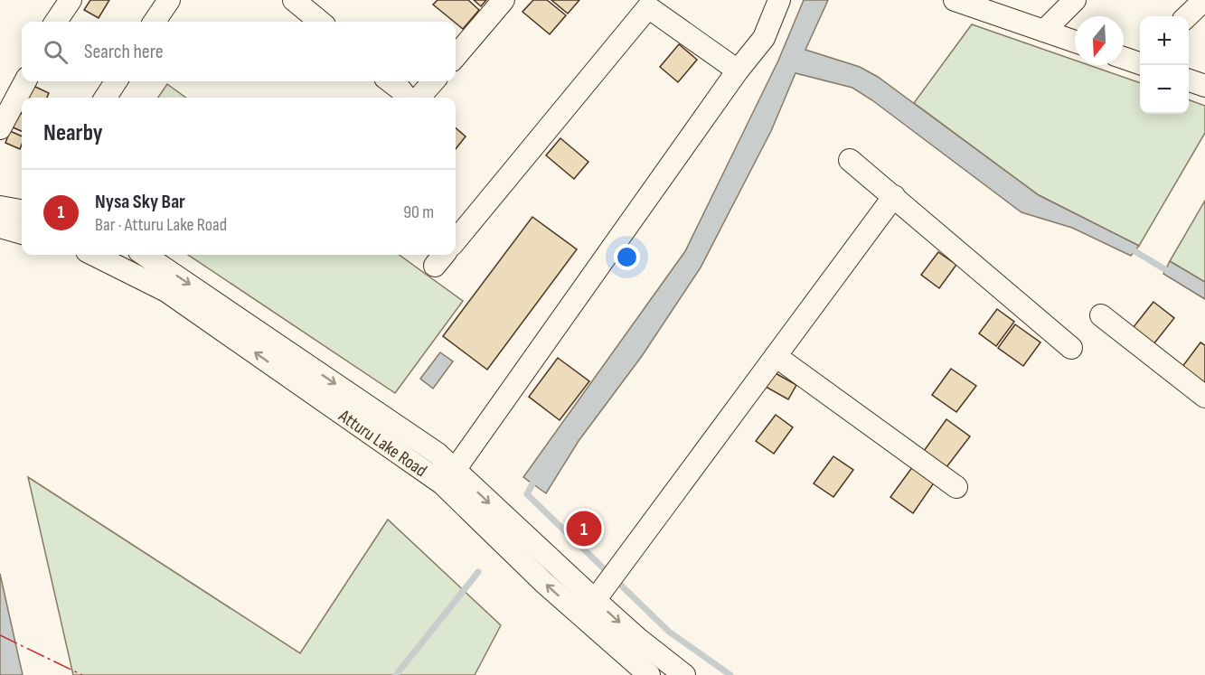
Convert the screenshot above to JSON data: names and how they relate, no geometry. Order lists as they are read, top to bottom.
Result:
{
  "streets": {
    "street": ["Atturu Lake Road"]
  },
  "north": "bottom",
  "page": {
    "map_buttons": ["+", "−"],
    "search": "Search here",
    "heading": "Nearby",
    "list": [
      {
        "mark": "1",
        "name": "Nysa Sky Bar",
        "note": "Bar · Atturu Lake Road",
        "value": "90 m"
      }
    ],
    "pins": "1"
  }
}
